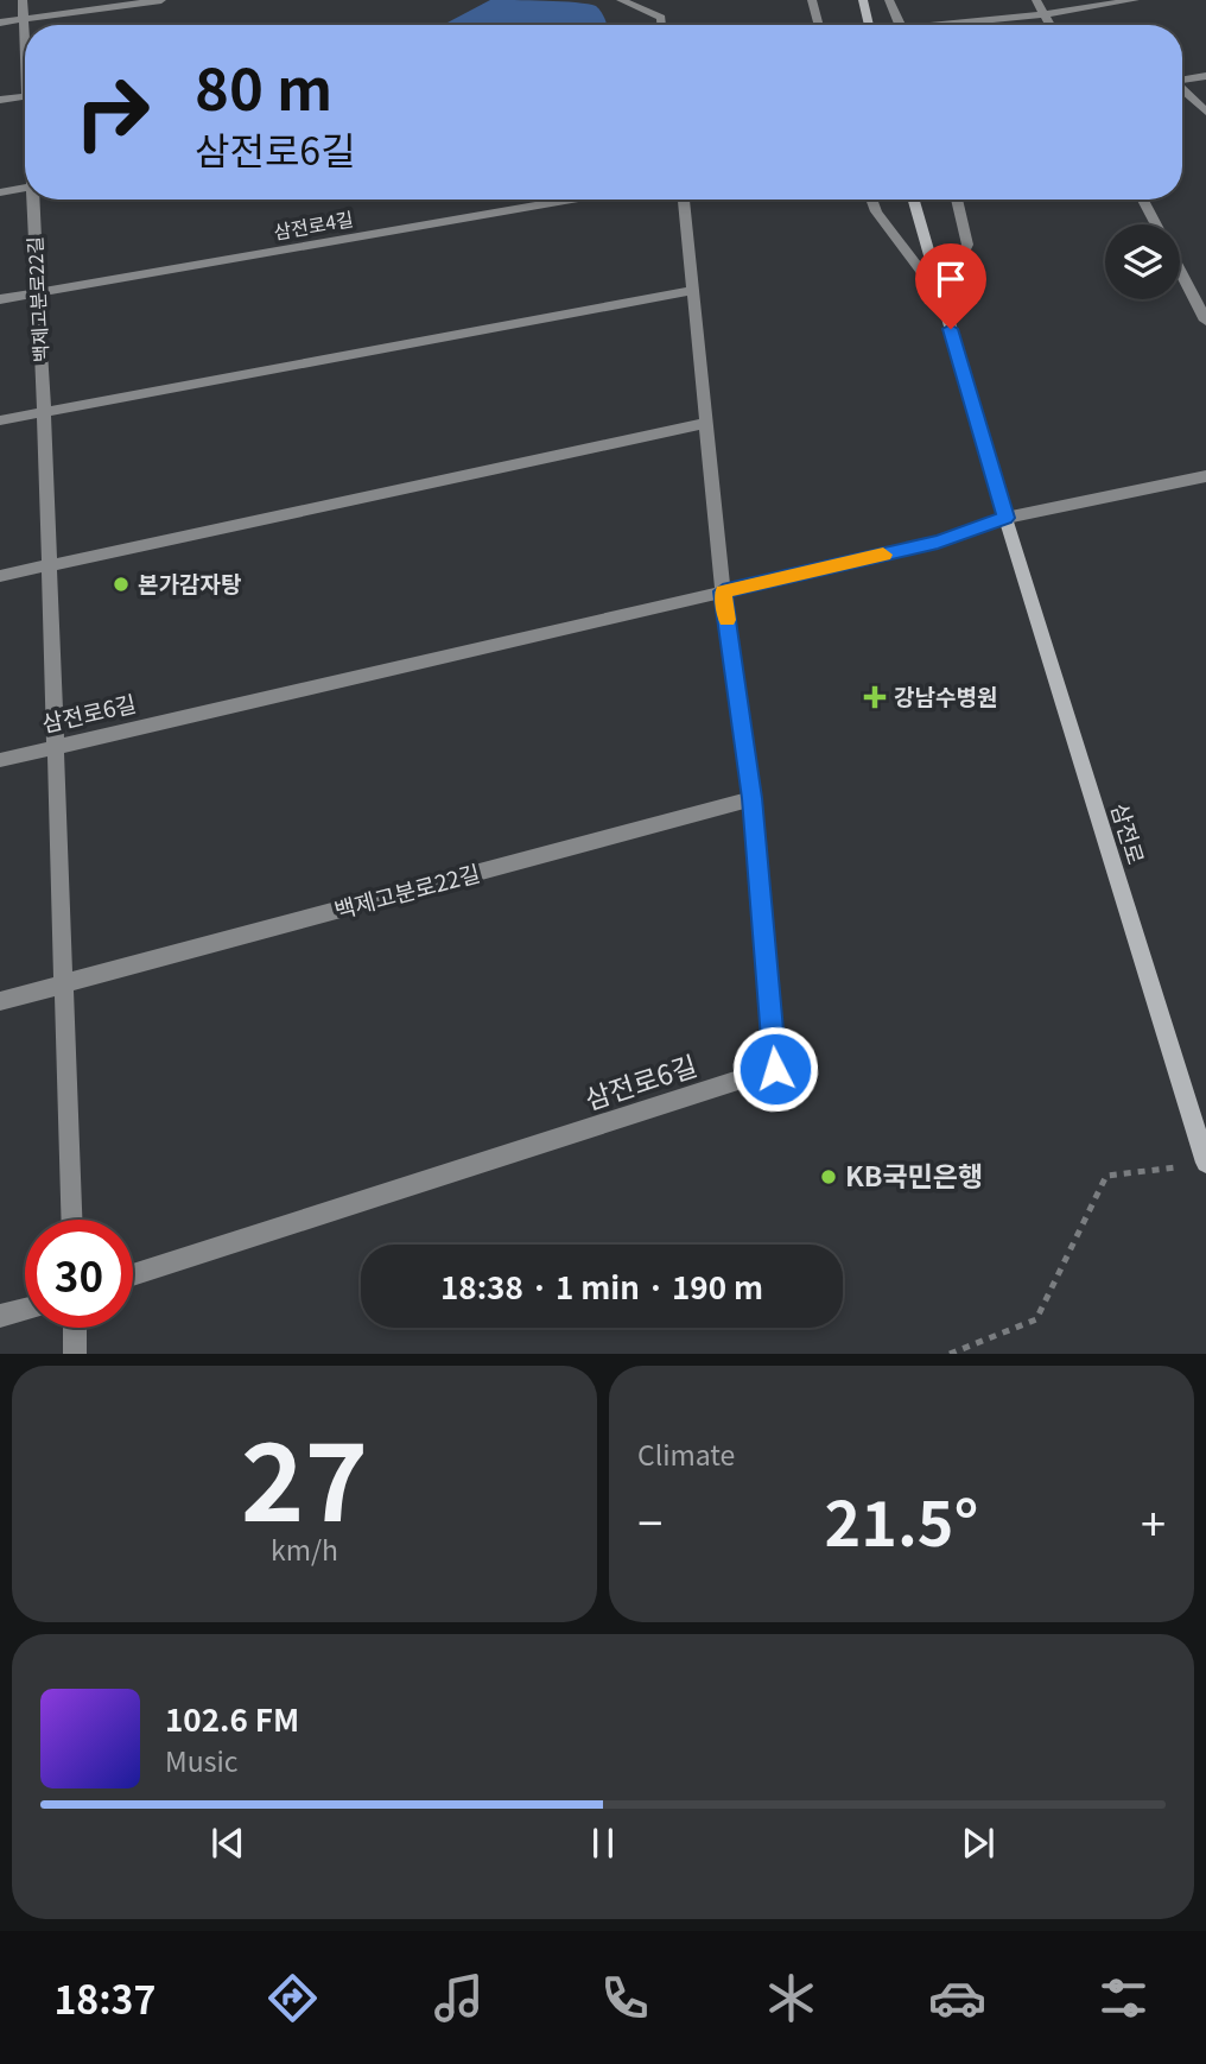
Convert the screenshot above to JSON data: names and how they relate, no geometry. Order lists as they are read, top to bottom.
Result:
{
  "streets": {
    "main road": ["삼전로"],
    "street": ["삼전로4길", "백제고분로22길", "삼전로6길"]
  },
  "crossings": [
    ["삼전로4길", "백제고분로22길"],
    ["백제고분로22길", "삼전로6길"],
    ["삼전로6길", "삼전로"]
  ],
  "places": {
    "other": ["본가감자탕", "KB국민은행"],
    "health": ["강남수병원"]
  },
  "page": {
    "turn": ["80 m", "삼전로6길"],
    "limit": "30",
    "trip": "18:38 · 1 min · 190 m",
    "tile": [
      ["27", "km/h"],
      "Climate"
    ],
    "heat": ["−", "21.5°", "+"],
    "song": ["102.6 FM", "Music"],
    "tabs": "18:37"
  }
}
